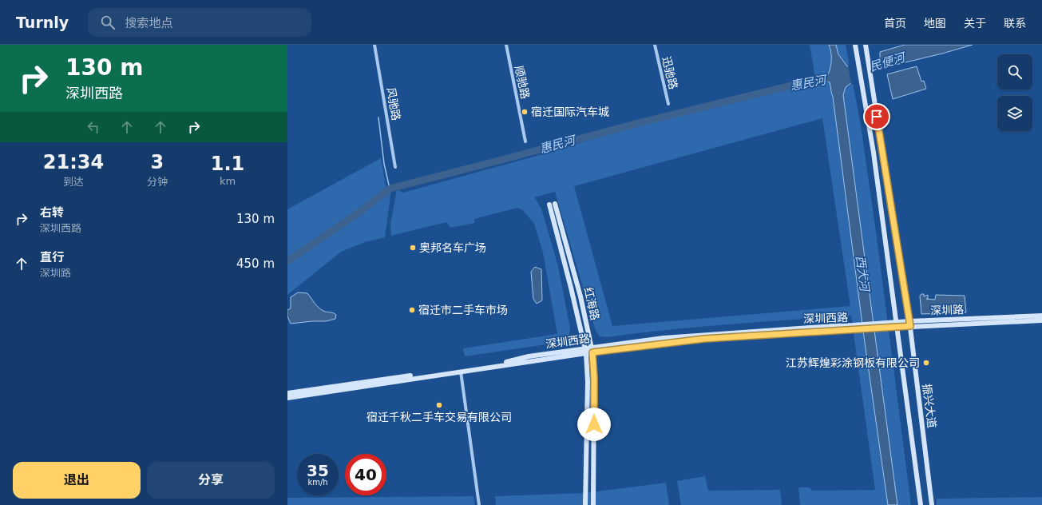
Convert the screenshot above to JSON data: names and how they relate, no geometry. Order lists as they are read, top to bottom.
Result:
{
  "streets": {
    "street": [
      "迅驰路",
      "顺驰路",
      "风驰路",
      "红海路",
      "深圳路",
      "深圳西路",
      "振兴大道"
    ]
  },
  "crossings": [
    ["红海路", "深圳西路"],
    ["深圳路", "深圳西路"],
    ["深圳路", "振兴大道"]
  ],
  "water": ["民便河", "惠民河", "西大河"],
  "places": [
    "宿迁国际汽车城",
    "奥邦名车广场",
    "宿迁市二手车市场",
    "江苏辉煌彩涂钢板有限公司",
    "宿迁千秋二手车交易有限公司"
  ],
  "page": {
    "header": "Turnly",
    "search": "搜索地点",
    "nav": [
      "首页",
      "地图",
      "关于",
      "联系"
    ],
    "turn": ["130 m", "深圳西路"],
    "eta": [
      "21:34",
      "到达",
      "3",
      "分钟",
      "1.1",
      "km"
    ],
    "list": [
      {
        "name": "右转",
        "note": "深圳西路",
        "value": "130 m"
      },
      {
        "name": "直行",
        "note": "深圳路",
        "value": "450 m"
      }
    ],
    "speed": "35 km/h",
    "limit": "40",
    "buttons": ["退出", "分享"]
  }
}
